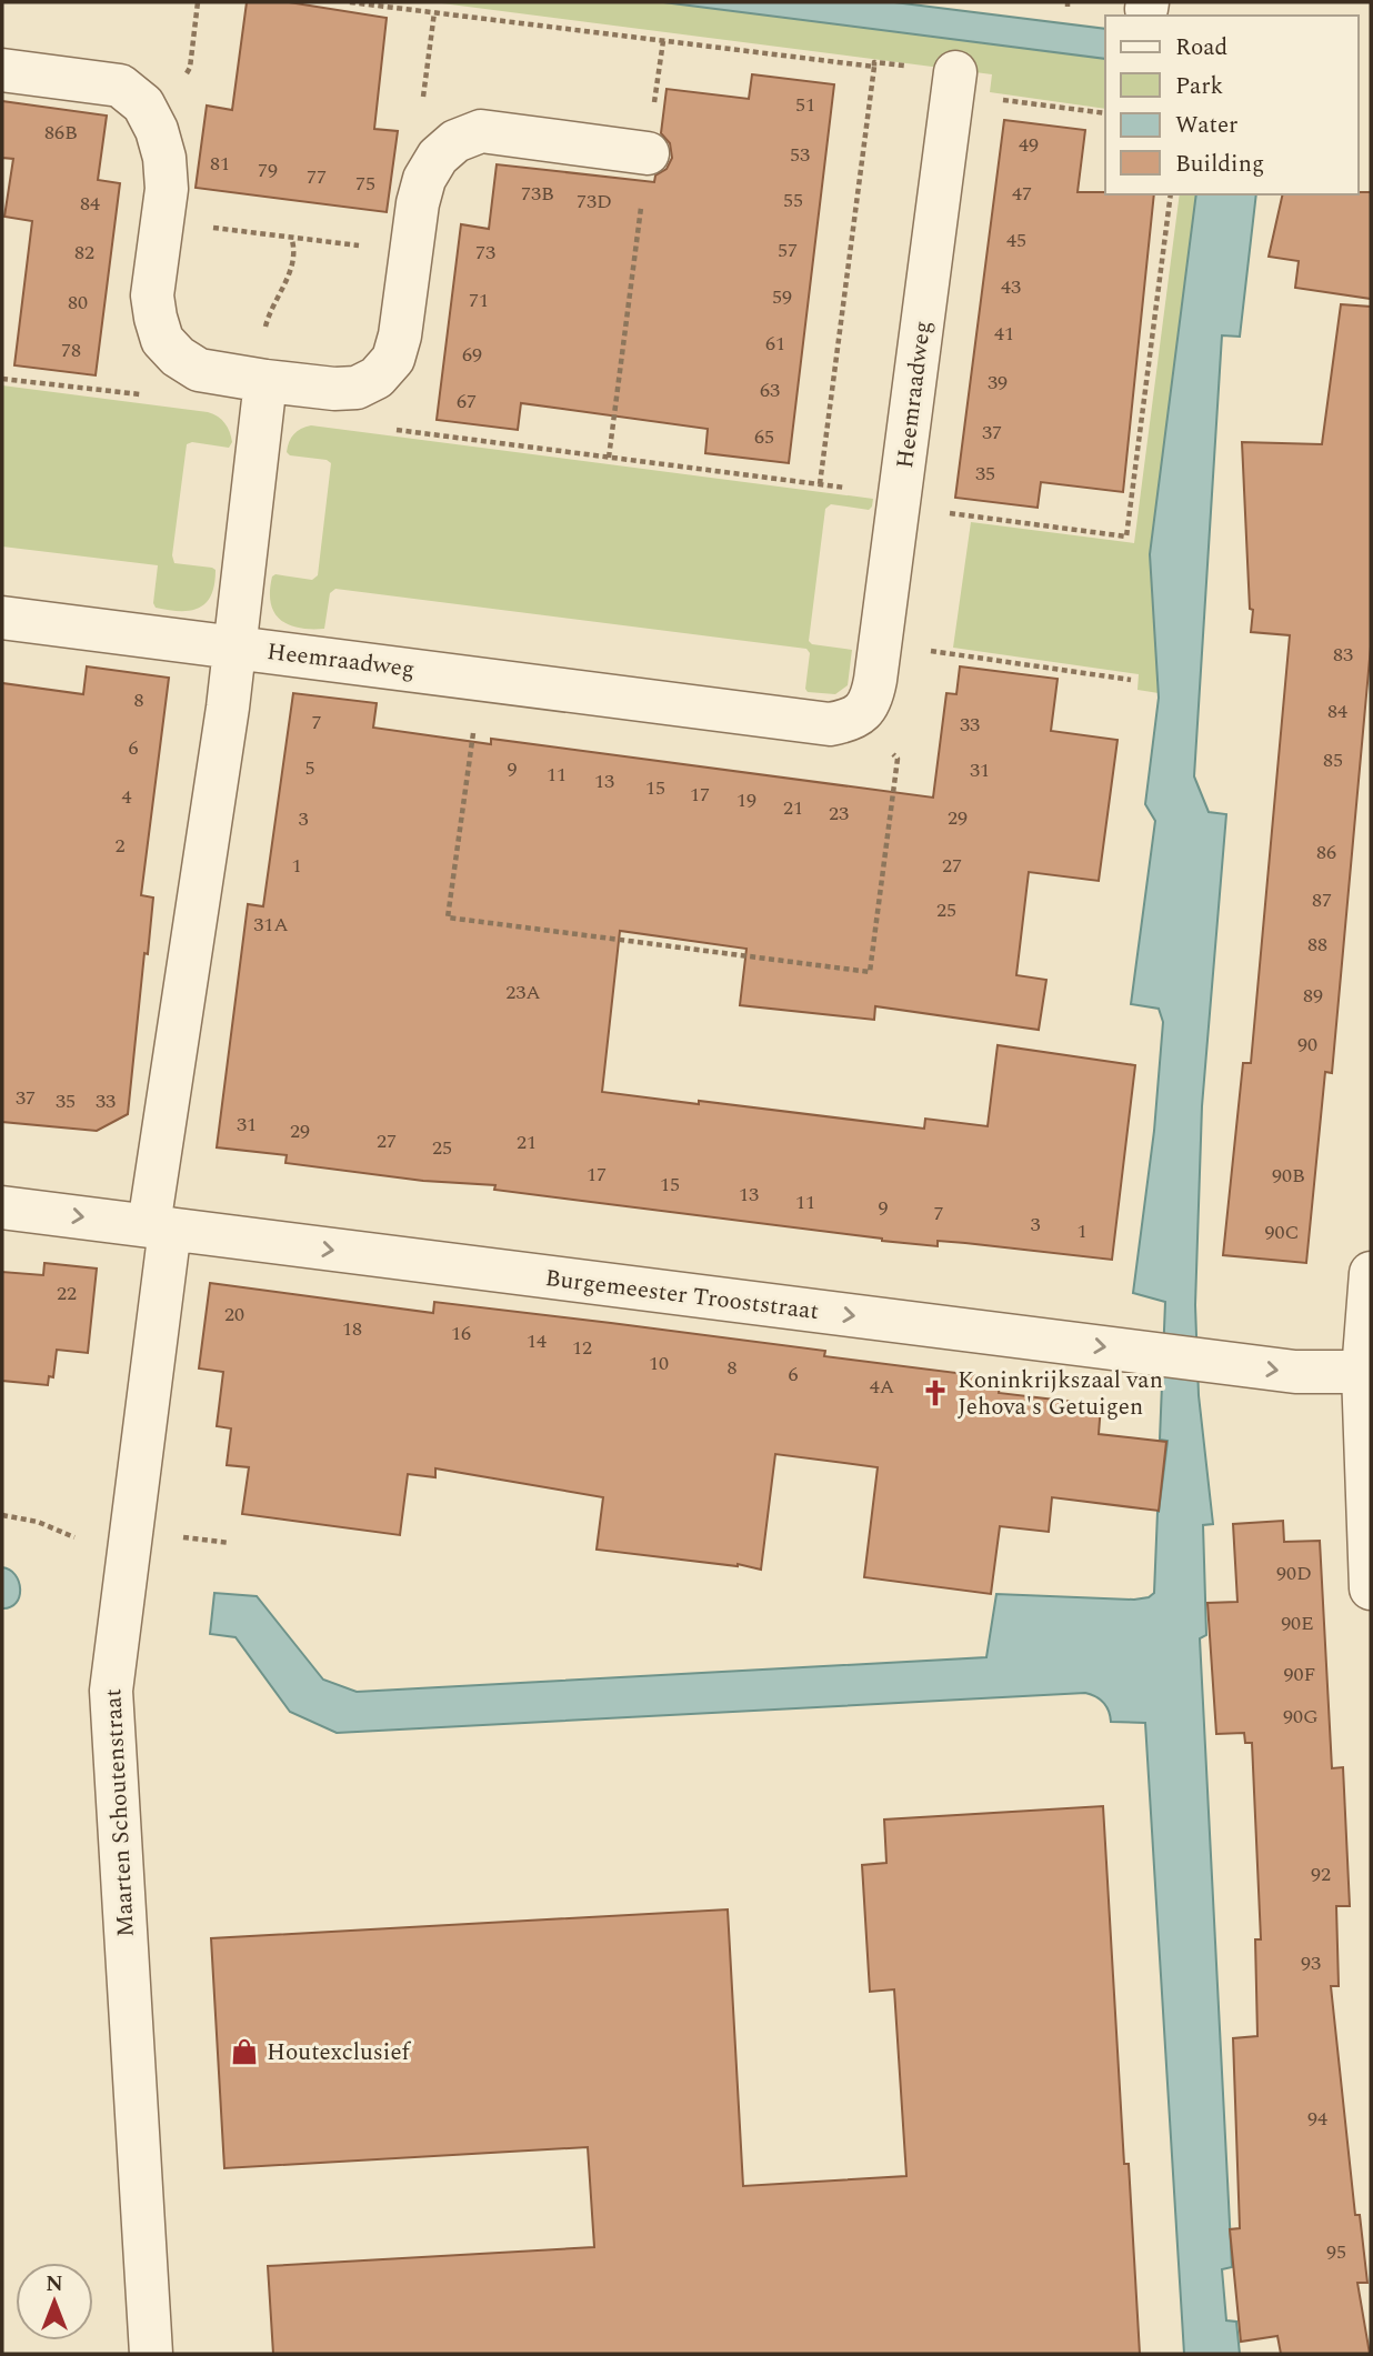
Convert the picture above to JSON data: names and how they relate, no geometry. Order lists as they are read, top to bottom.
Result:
{
  "streets": {
    "street": ["Heemraadweg", "Burgemeester Trooststraat", "Maarten Schoutenstraat"]
  },
  "crossings": [
    ["Heemraadweg", "Burgemeester Trooststraat"],
    ["Heemraadweg", "Maarten Schoutenstraat"],
    ["Burgemeester Trooststraat", "Maarten Schoutenstraat"]
  ],
  "one_way": ["Burgemeester Trooststraat"],
  "places": {
    "church": ["Koninkrijkszaal van Jehova's Getuigen"],
    "shop": ["Houtexclusief"]
  },
  "house_numbers": [
    "51",
    "86B",
    "49",
    "53",
    "81",
    "79",
    "77",
    "75",
    "73B",
    "47",
    "55",
    "73D",
    "84",
    "45",
    "57",
    "82",
    "73",
    "43",
    "59",
    "71",
    "80",
    "41",
    "61",
    "78",
    "69",
    "39",
    "63",
    "67",
    "37",
    "65",
    "35",
    "83",
    "8",
    "84",
    "7",
    "33",
    "6",
    "85",
    "5",
    "9",
    "31",
    "11",
    "13",
    "15",
    "17",
    "4",
    "19",
    "21",
    "23",
    "29",
    "3",
    "2",
    "86",
    "1",
    "27",
    "87",
    "25",
    "31A",
    "88",
    "23A",
    "89",
    "90",
    "37",
    "35",
    "33",
    "31",
    "29",
    "27",
    "21",
    "25",
    "17",
    "90B",
    "15",
    "13",
    "11",
    "9",
    "7",
    "3",
    "1",
    "90C",
    "22",
    "20",
    "18",
    "16",
    "14",
    "12",
    "10",
    "8",
    "6",
    "4A",
    "90D",
    "90E",
    "90F",
    "90G",
    "92",
    "93",
    "94",
    "95"
  ],
  "legend": [
    "Road",
    "Park",
    "Water",
    "Building"
  ],
  "north": "top"
}
